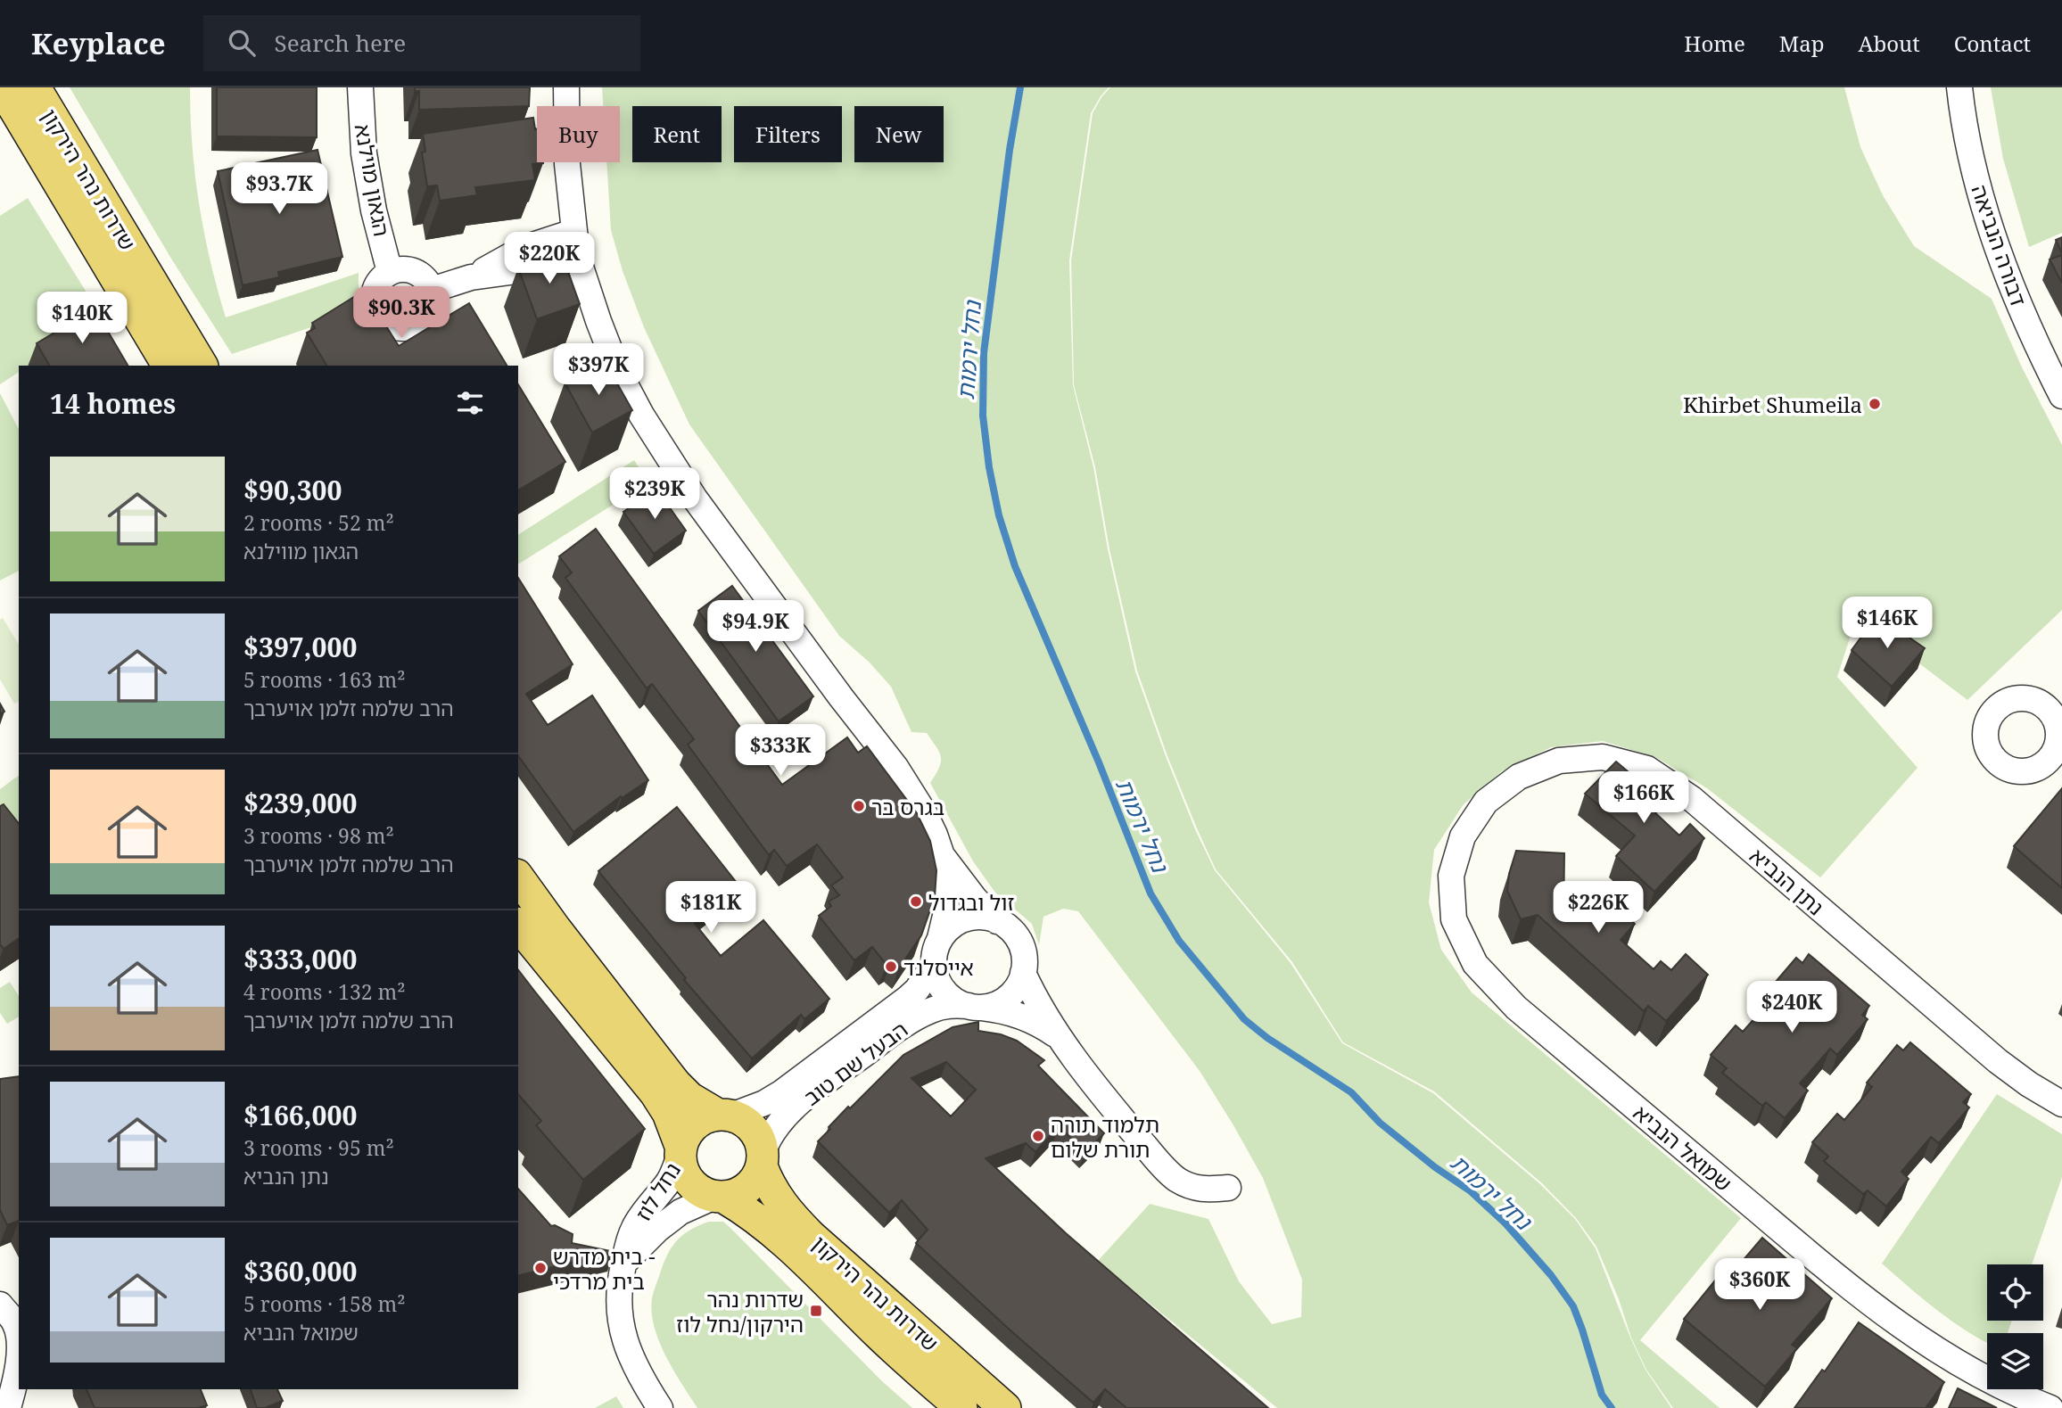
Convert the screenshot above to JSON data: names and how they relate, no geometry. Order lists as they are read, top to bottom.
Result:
{
  "streets": {
    "main road": ["שדרות נהר הירקון"],
    "street": [
      "הגאון מוילנא",
      "דבורה הנביאה",
      "נתן הנביא",
      "הבעל שם טוב",
      "שמואל הנביא",
      "נחל לוז"
    ]
  },
  "crossings": [
    ["שדרות נהר הירקון", "הבעל שם טוב"],
    ["שדרות נהר הירקון", "נחל לוז"],
    ["נתן הנביא", "שמואל הנביא"],
    ["הבעל שם טוב", "נחל לוז"]
  ],
  "water": ["נחל ירמות"],
  "places": {
    "other": [
      "Khirbet Shumeila",
      "בגרס בר",
      "זול ובגדול",
      "אייסלנד",
      "תלמוד תורה תורת שלום",
      "בית מדרש - בית מרדכי"
    ],
    "transit": ["שדרות נהר הירקון/נחל לוז"]
  },
  "page": {
    "header": "Keyplace",
    "search": "Search here",
    "nav": [
      "Home",
      "Map",
      "About",
      "Contact"
    ],
    "chip": [
      "Buy",
      "Rent",
      "Filters",
      "New"
    ],
    "price": [
      "$93.7K",
      "$220K",
      "$90.3K",
      "$140K",
      "$397K",
      "$239K",
      "$146K",
      "$94.9K",
      "$333K",
      "$166K",
      "$181K",
      "$226K",
      "$240K",
      "$360K"
    ],
    "heading": "14 homes",
    "list": [
      {
        "name": "$90,300",
        "note": "2 rooms · 52 m² · הגאון מווילנא"
      },
      {
        "name": "$397,000",
        "note": "5 rooms · 163 m² · הרב שלמה זלמן אויערבך"
      },
      {
        "name": "$239,000",
        "note": "3 rooms · 98 m² · הרב שלמה זלמן אויערבך"
      },
      {
        "name": "$333,000",
        "note": "4 rooms · 132 m² · הרב שלמה זלמן אויערבך"
      },
      {
        "name": "$166,000",
        "note": "3 rooms · 95 m² · נתן הנביא"
      },
      {
        "name": "$360,000",
        "note": "5 rooms · 158 m² · שמואל הנביא"
      }
    ]
  }
}
